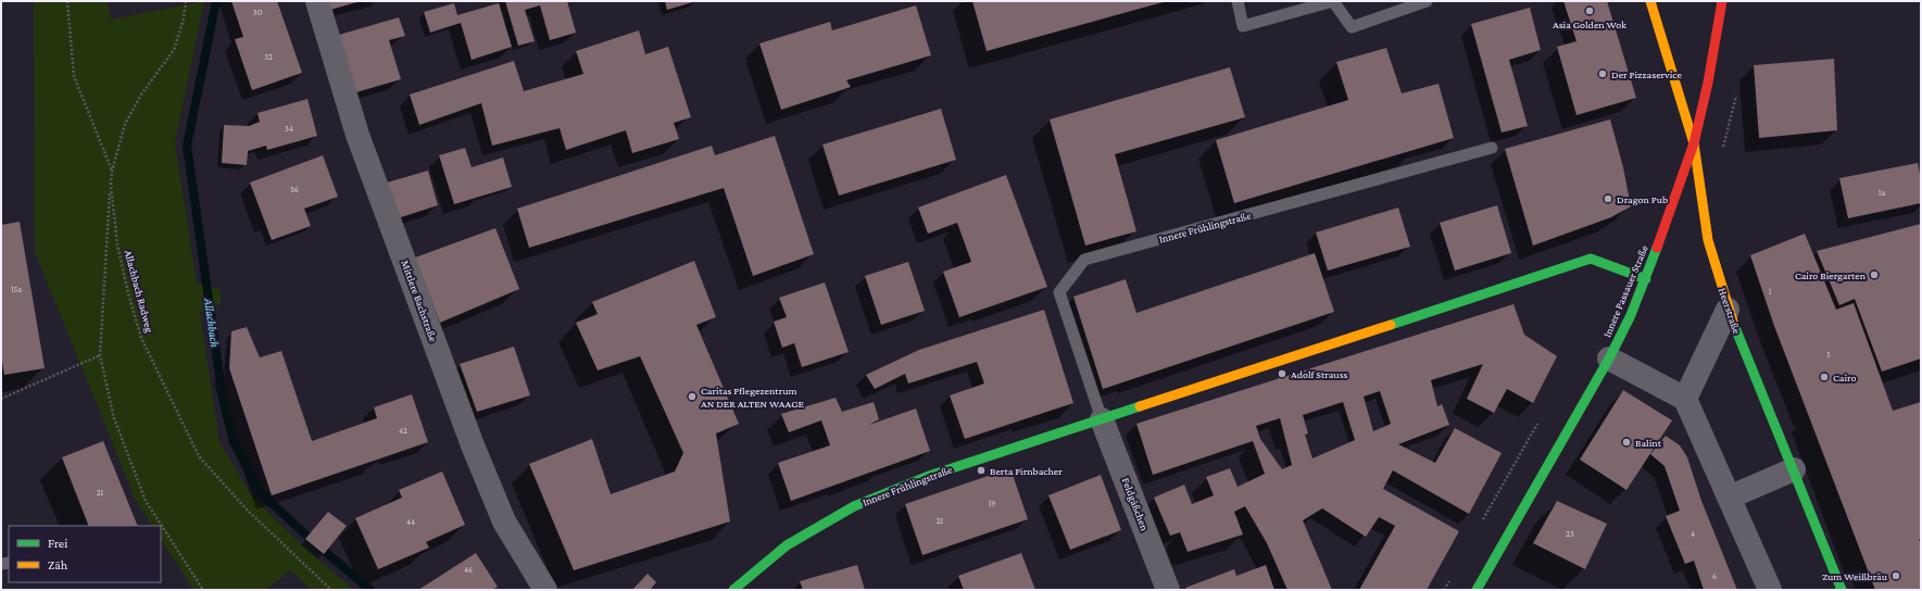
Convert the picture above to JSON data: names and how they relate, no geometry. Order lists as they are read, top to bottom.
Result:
{
  "streets": {
    "street": [
      "Innere Frühlingstraße",
      "Innere Passauer Straße",
      "Mittlere Bachstraße",
      "Heerstraße",
      "Feldgäßchen"
    ],
    "path": ["Allachbach Radweg"]
  },
  "crossings": [
    ["Innere Frühlingstraße", "Innere Passauer Straße"],
    ["Innere Frühlingstraße", "Feldgäßchen"],
    ["Innere Passauer Straße", "Heerstraße"]
  ],
  "water": ["Allachbach"],
  "places": [
    "Asia Golden Wok",
    "Der Pizzaservice",
    "Dragon Pub",
    "Cairo Biergarten",
    "Adolf Strauss",
    "Cairo",
    "Caritas Pflegezentrum AN DER ALTEN WAAGE",
    "Balint",
    "Berta Firnbacher",
    "Zum Weißbräu"
  ],
  "house_numbers": [
    "30",
    "32",
    "34",
    "36",
    "1a",
    "15a",
    "1",
    "5",
    "42",
    "21",
    "19",
    "21",
    "44",
    "23",
    "4",
    "46",
    "6"
  ],
  "legend": ["Frei", "Zäh"]
}
